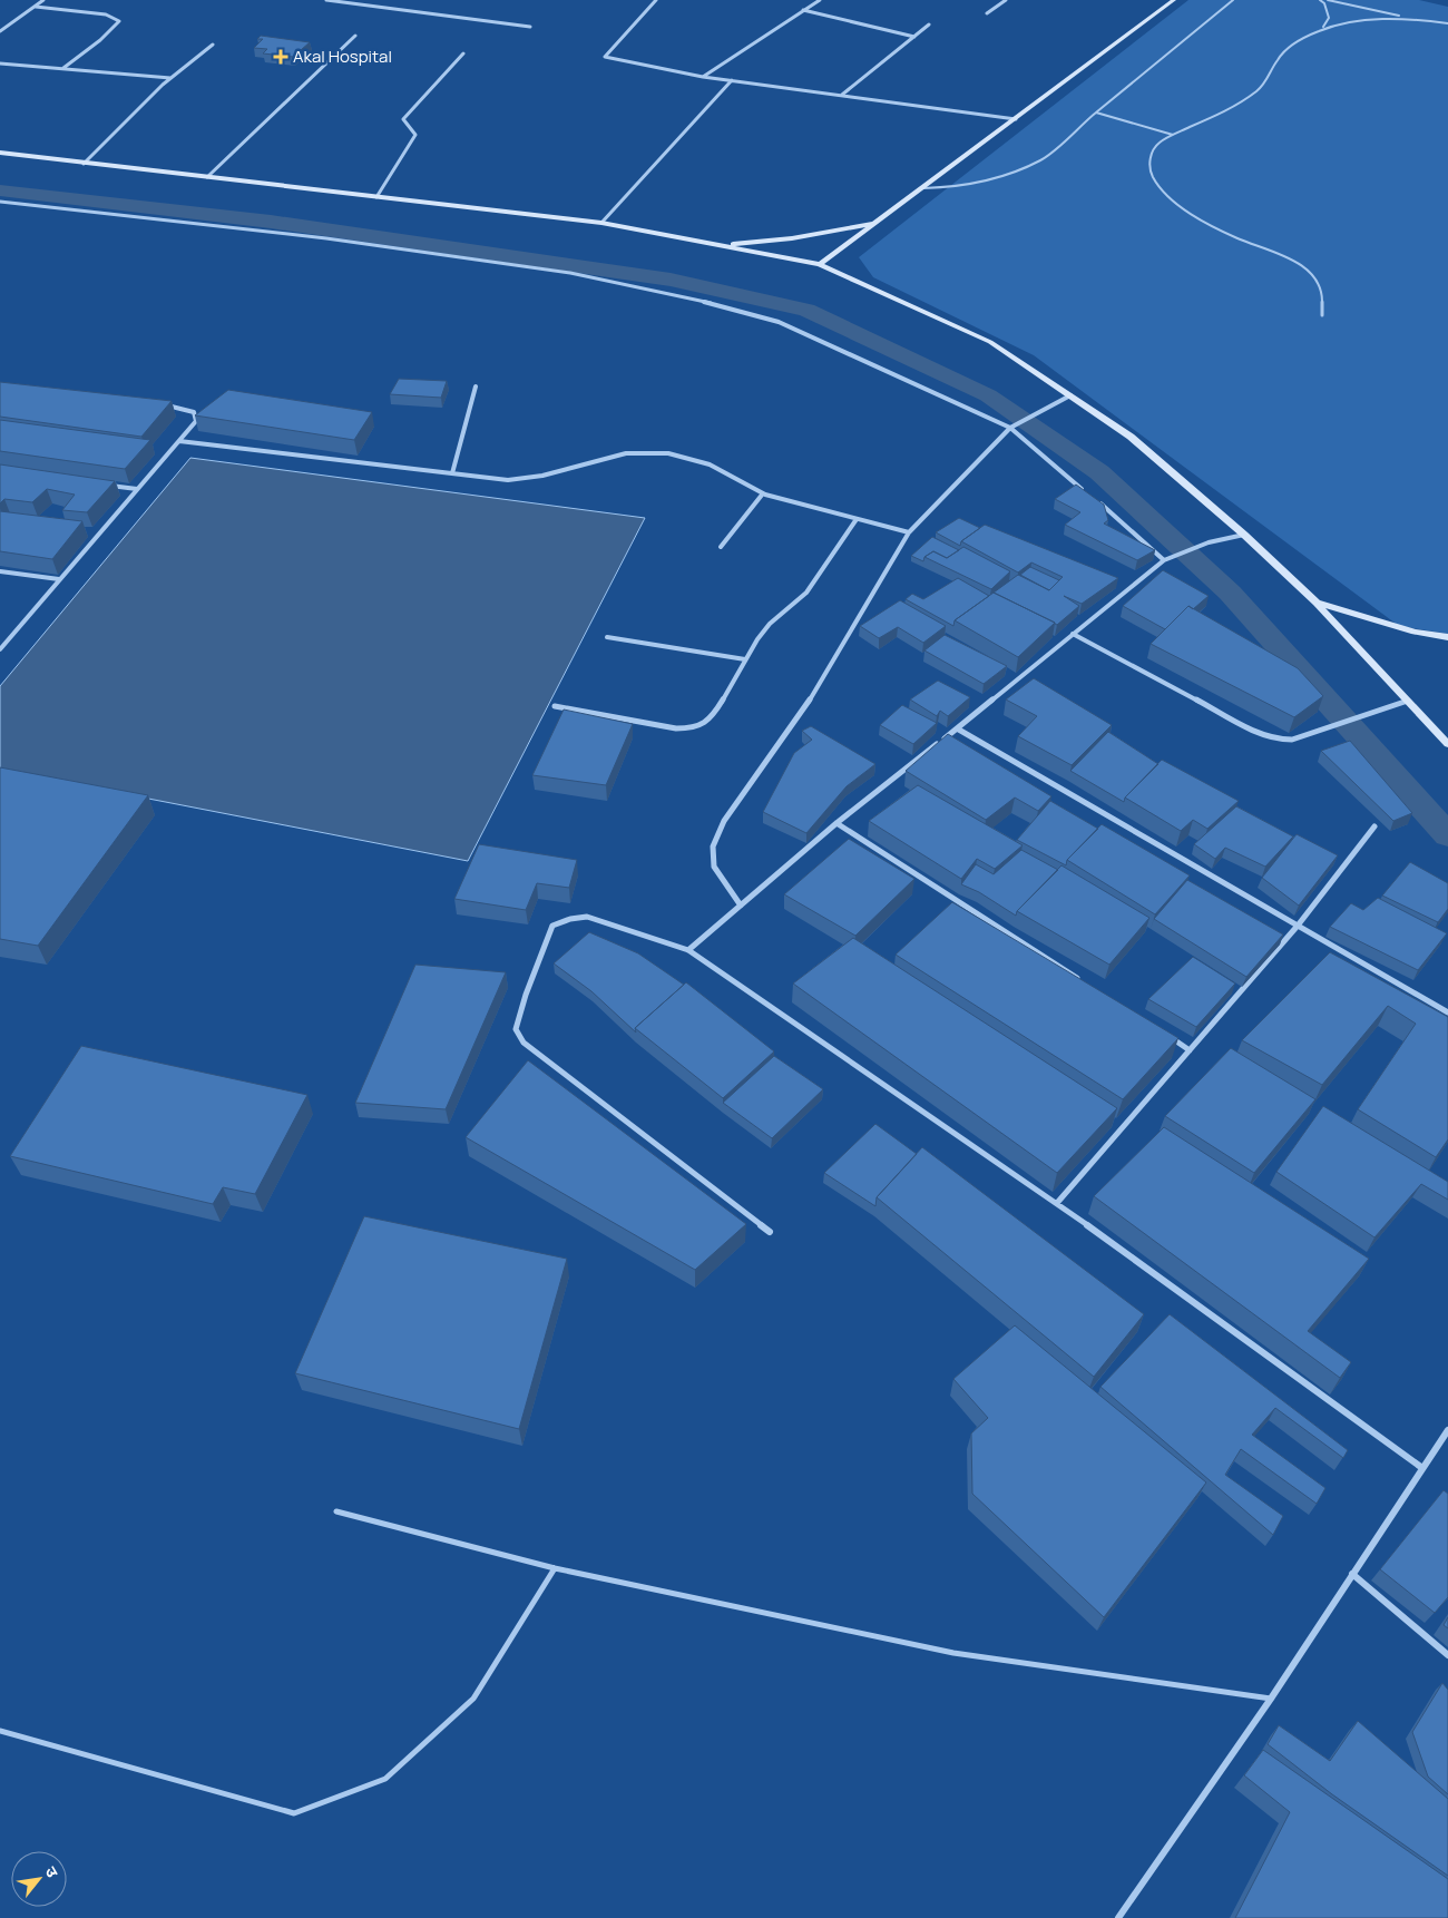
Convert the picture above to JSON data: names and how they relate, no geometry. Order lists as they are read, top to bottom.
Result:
{
  "places": {
    "health": ["Akal Hospital"]
  },
  "north": "top right"
}
